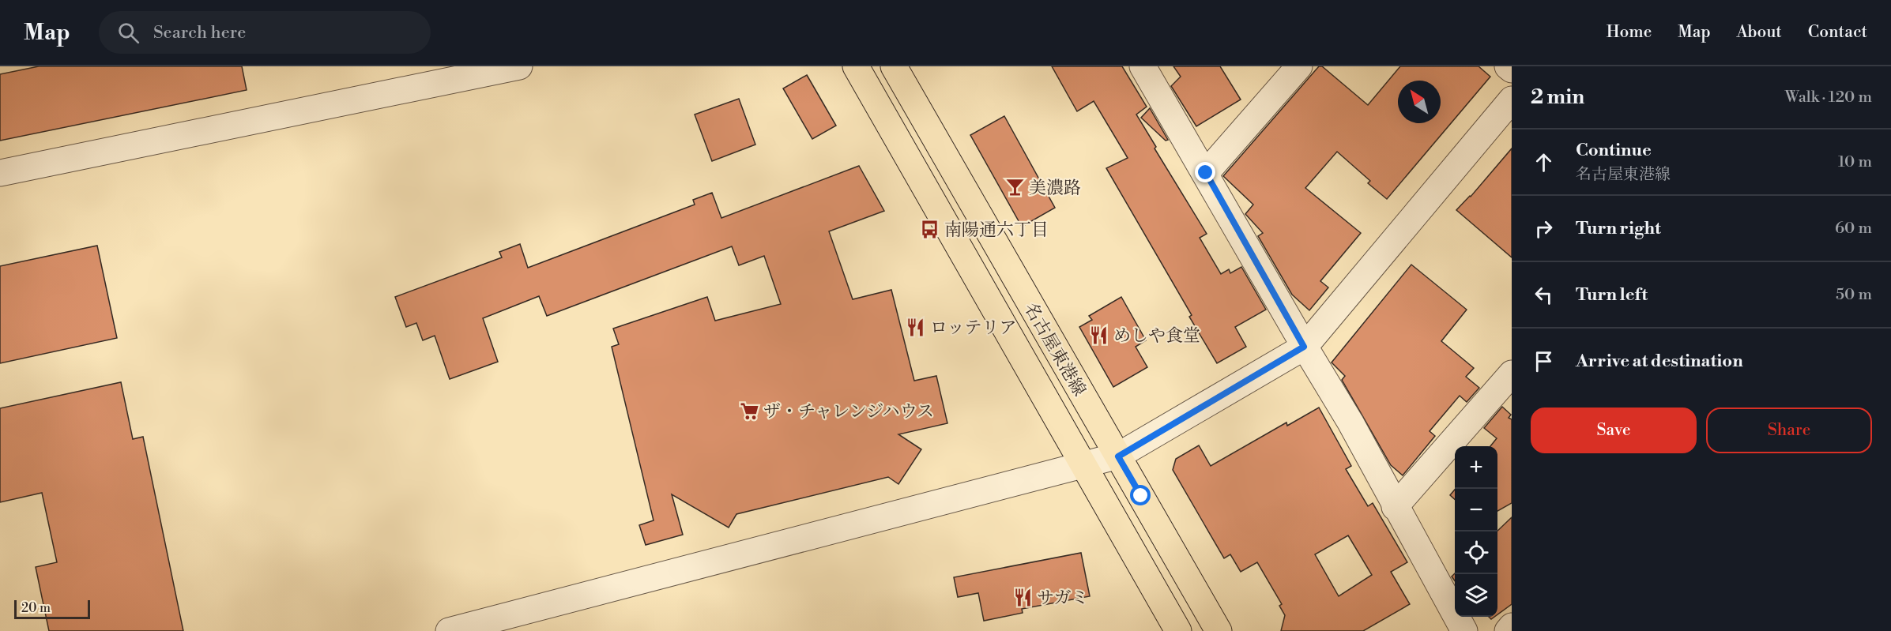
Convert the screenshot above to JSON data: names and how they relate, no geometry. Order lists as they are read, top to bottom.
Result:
{
  "streets": {
    "main road": ["名古屋東港線"]
  },
  "places": {
    "bar": ["美濃路"],
    "bus stop": ["南陽通六丁目"],
    "restaurant": ["ロッテリア", "めしや食堂", "サガミ"],
    "supermarket": ["ザ・チャレンジハウス"]
  },
  "scale_bar": "20 m",
  "north": "top left",
  "page": {
    "header": "Map",
    "search": "Search here",
    "nav": [
      "Home",
      "Map",
      "About",
      "Contact"
    ],
    "heading": ["2 min", "Walk · 120 m"],
    "list": [
      ["Continue", "名古屋東港線", "10 m"],
      ["Turn right", "60 m"],
      ["Turn left", "50 m"],
      "Arrive at destination"
    ],
    "buttons": ["Save", "Share"],
    "map_buttons": ["+", "−"],
    "scale": "20 m"
  }
}
